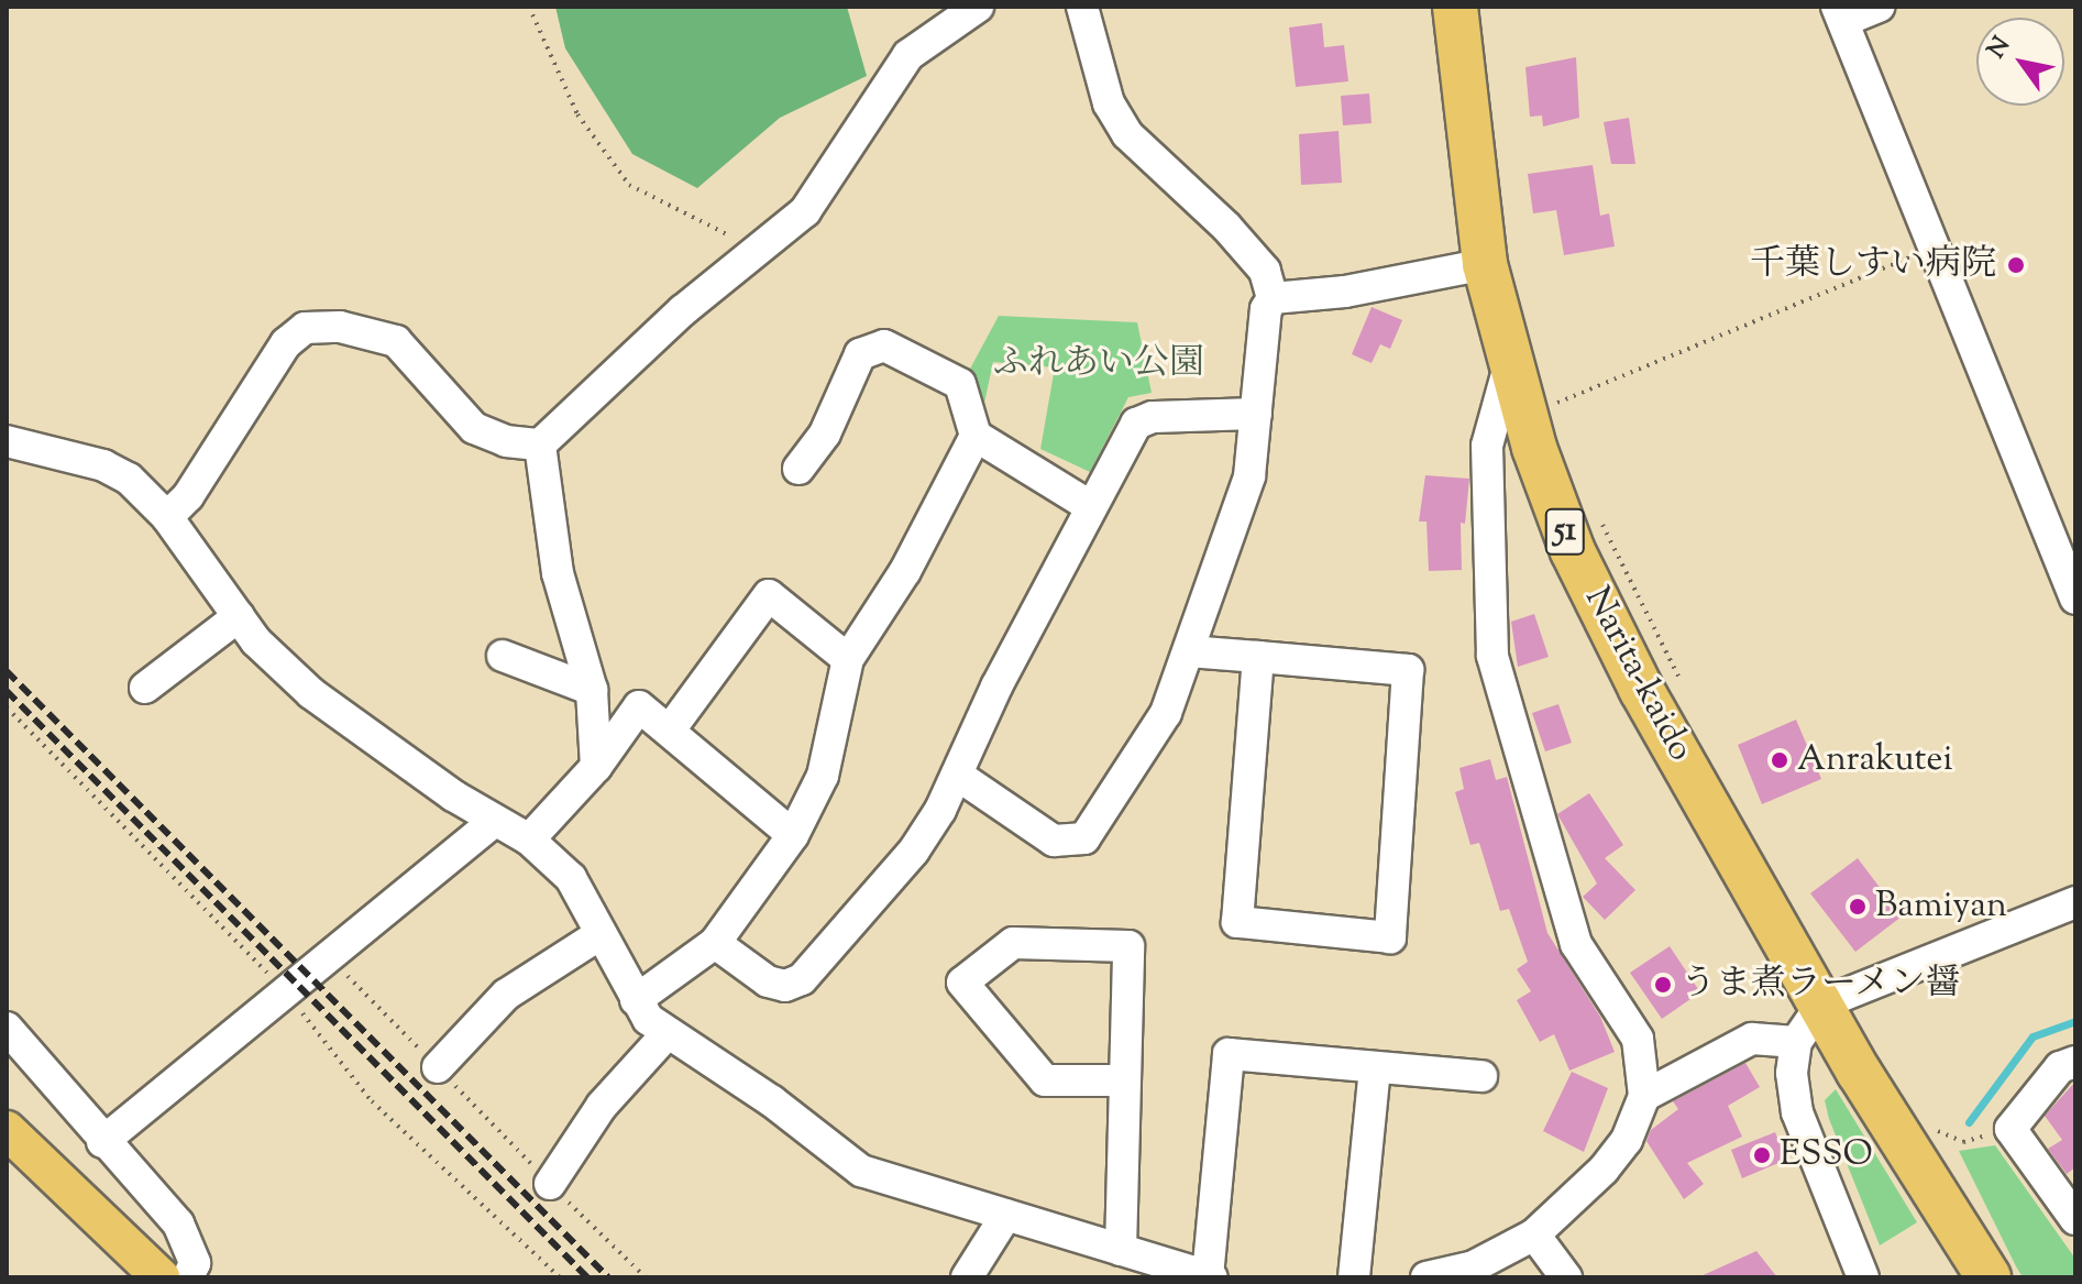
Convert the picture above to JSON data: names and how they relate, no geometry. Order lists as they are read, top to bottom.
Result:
{
  "streets": {
    "highway": ["51", "Narita-kaido"]
  },
  "parks": ["ふれあい公園"],
  "places": [
    "千葉しすい病院",
    "Anrakutei",
    "Bamiyan",
    "うま煮ラーメン醤",
    "ESSO"
  ],
  "north": "top left"
}
